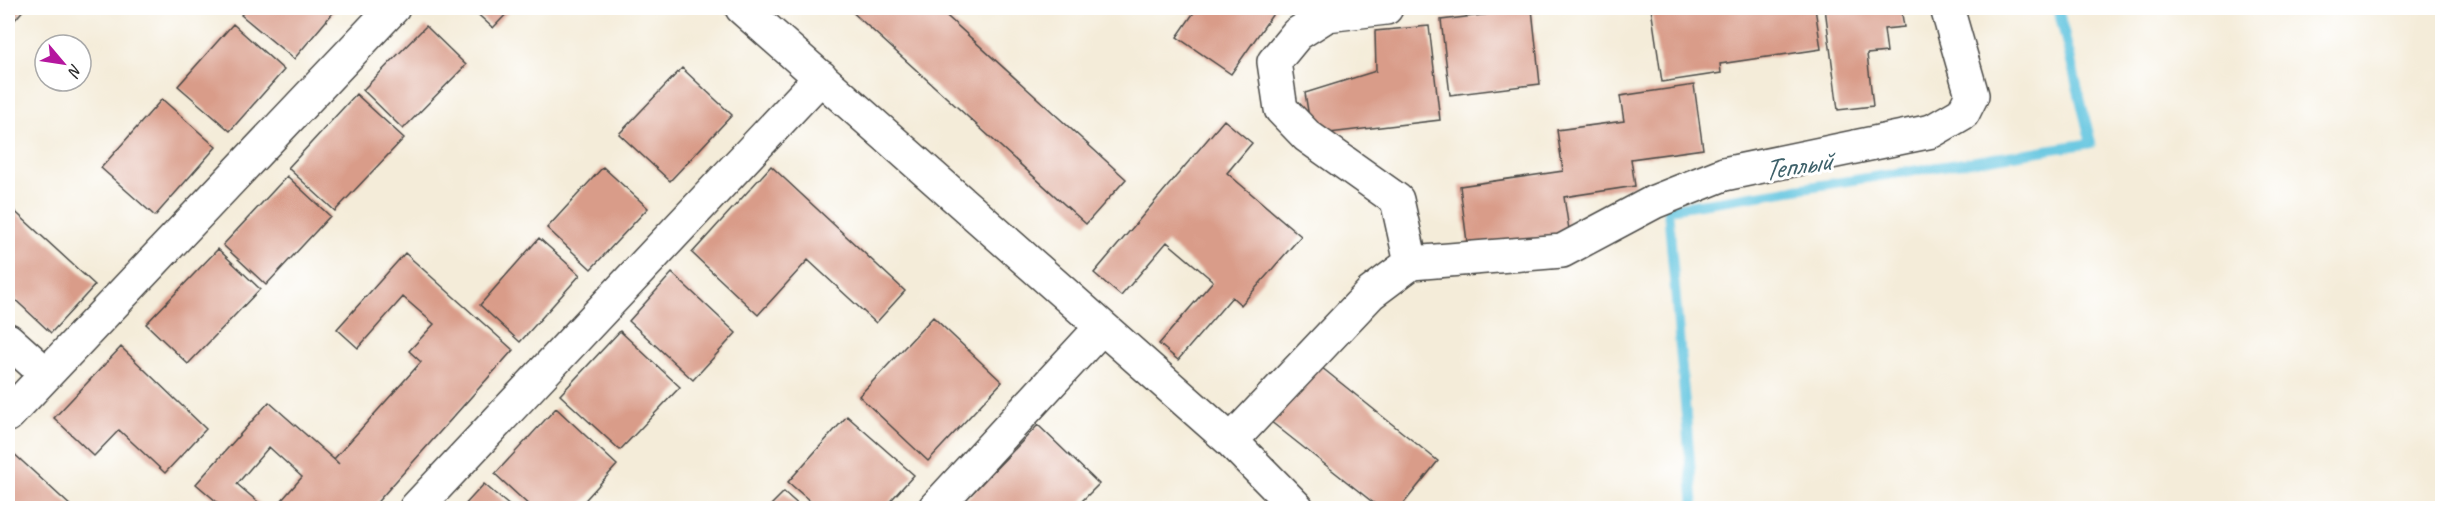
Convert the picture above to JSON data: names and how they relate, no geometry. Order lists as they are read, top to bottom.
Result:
{
  "water": ["Теплый"],
  "north": "bottom right"
}
